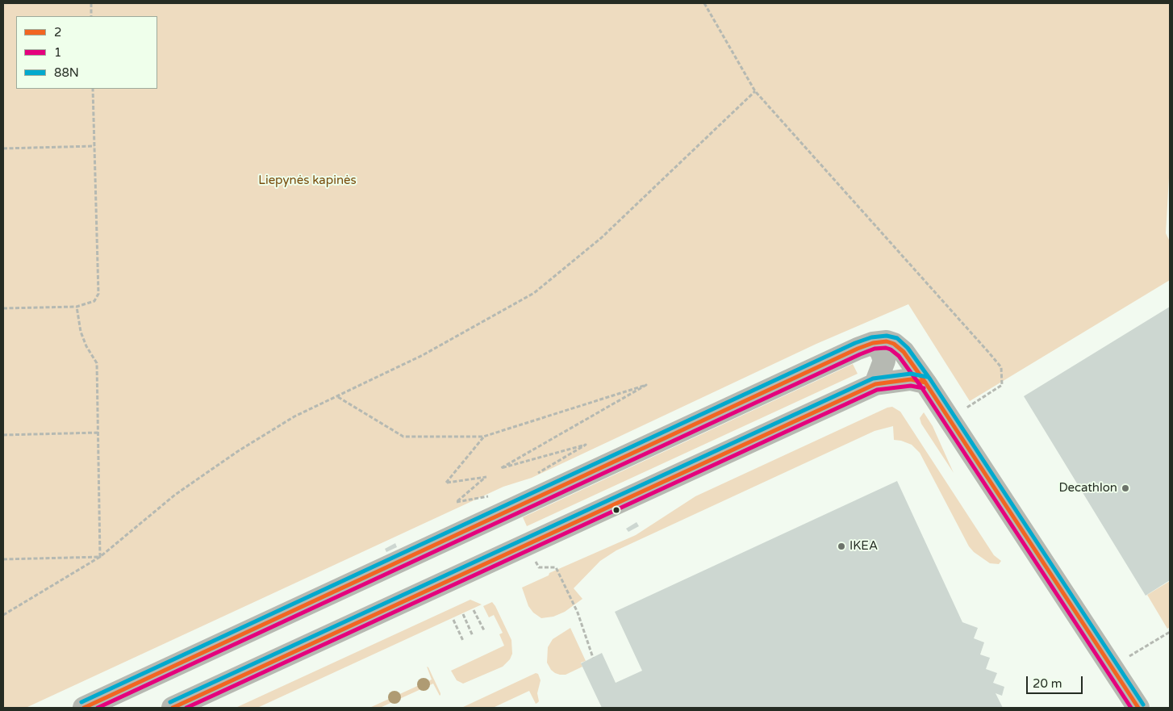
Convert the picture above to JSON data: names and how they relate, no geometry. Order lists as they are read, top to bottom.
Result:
{
  "parks": ["Liepynės kapinės"],
  "places": ["Decathlon", "IKEA"],
  "lines": ["transit line 88N", "transit line 2", "transit line 1"],
  "legend": ["2", "1", "88N"],
  "scale_bar": "20 m"
}
